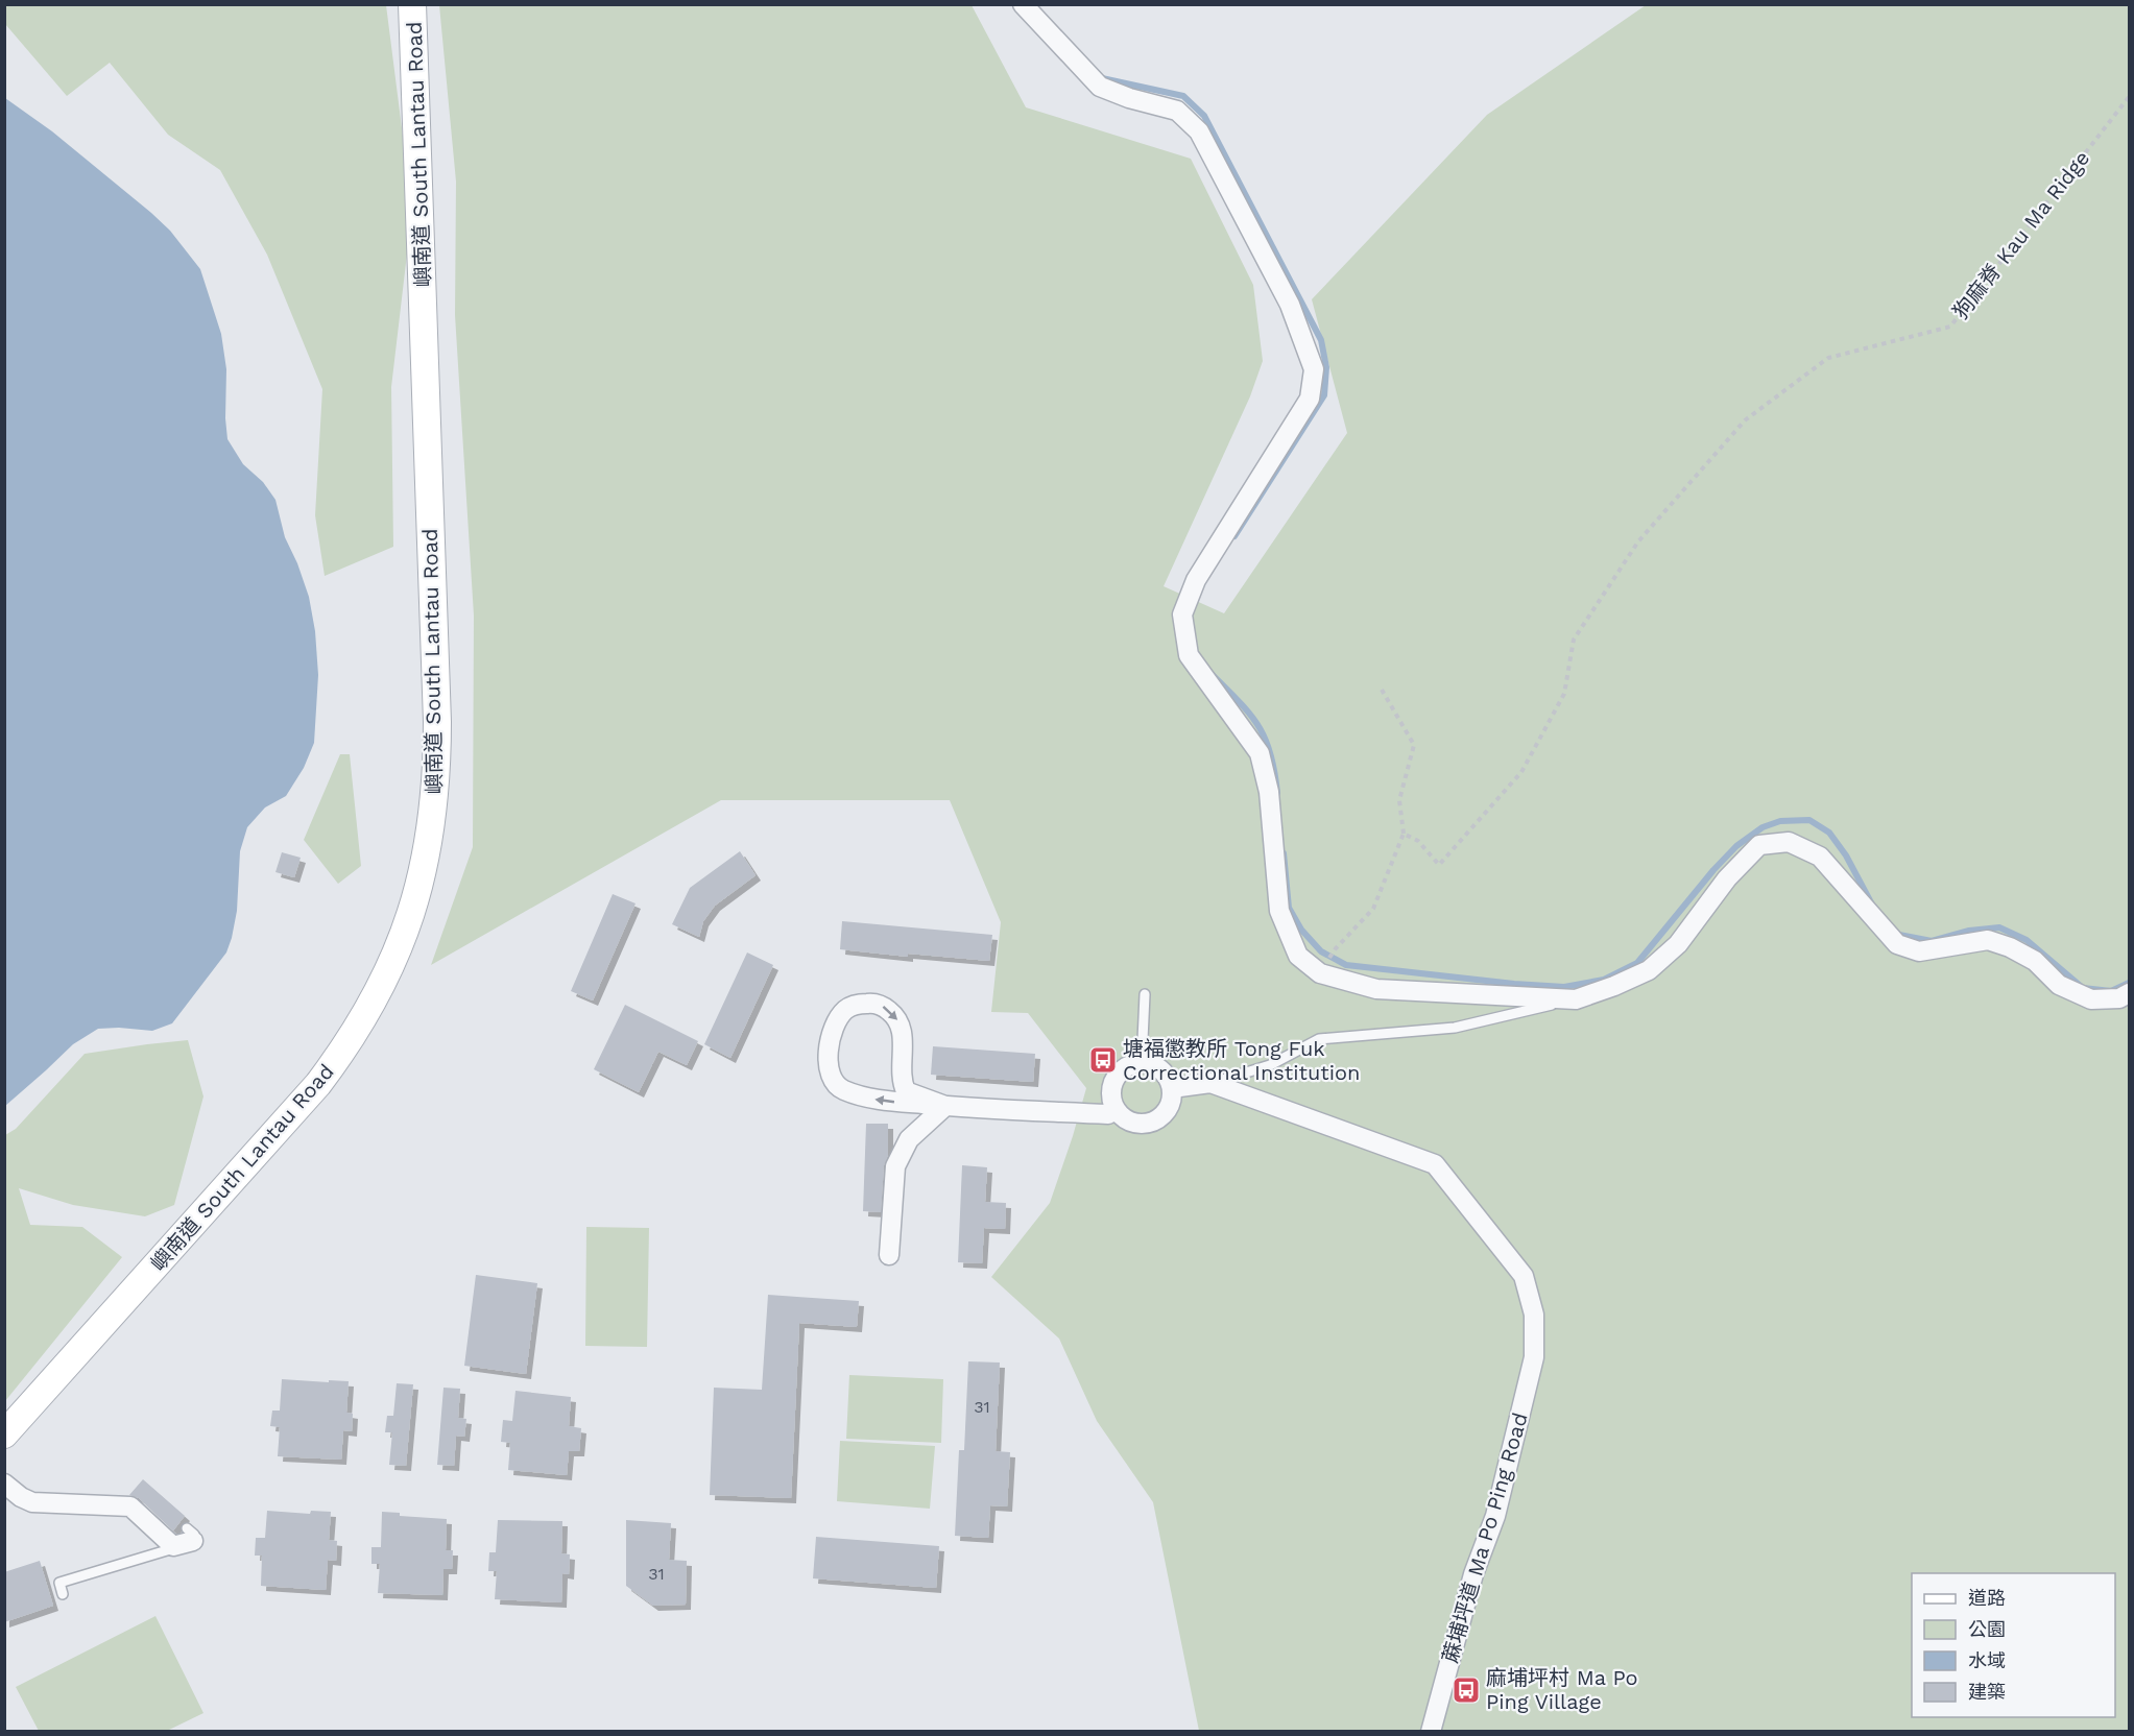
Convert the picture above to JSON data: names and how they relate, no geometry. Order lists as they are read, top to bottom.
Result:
{
  "streets": {
    "main road": ["嶼南道 South Lantau Road"],
    "street": ["蔴埔坪道 Ma Po Ping Road"],
    "path": ["狗麻脊 Kau Ma Ridge"]
  },
  "places": {
    "bus stop": ["塘福懲教所 Tong Fuk Correctional Institution", "麻埔坪村 Ma Po Ping Village"]
  },
  "house_numbers": ["31", "31"],
  "legend": [
    "道路",
    "公園",
    "水域",
    "建築"
  ]
}
